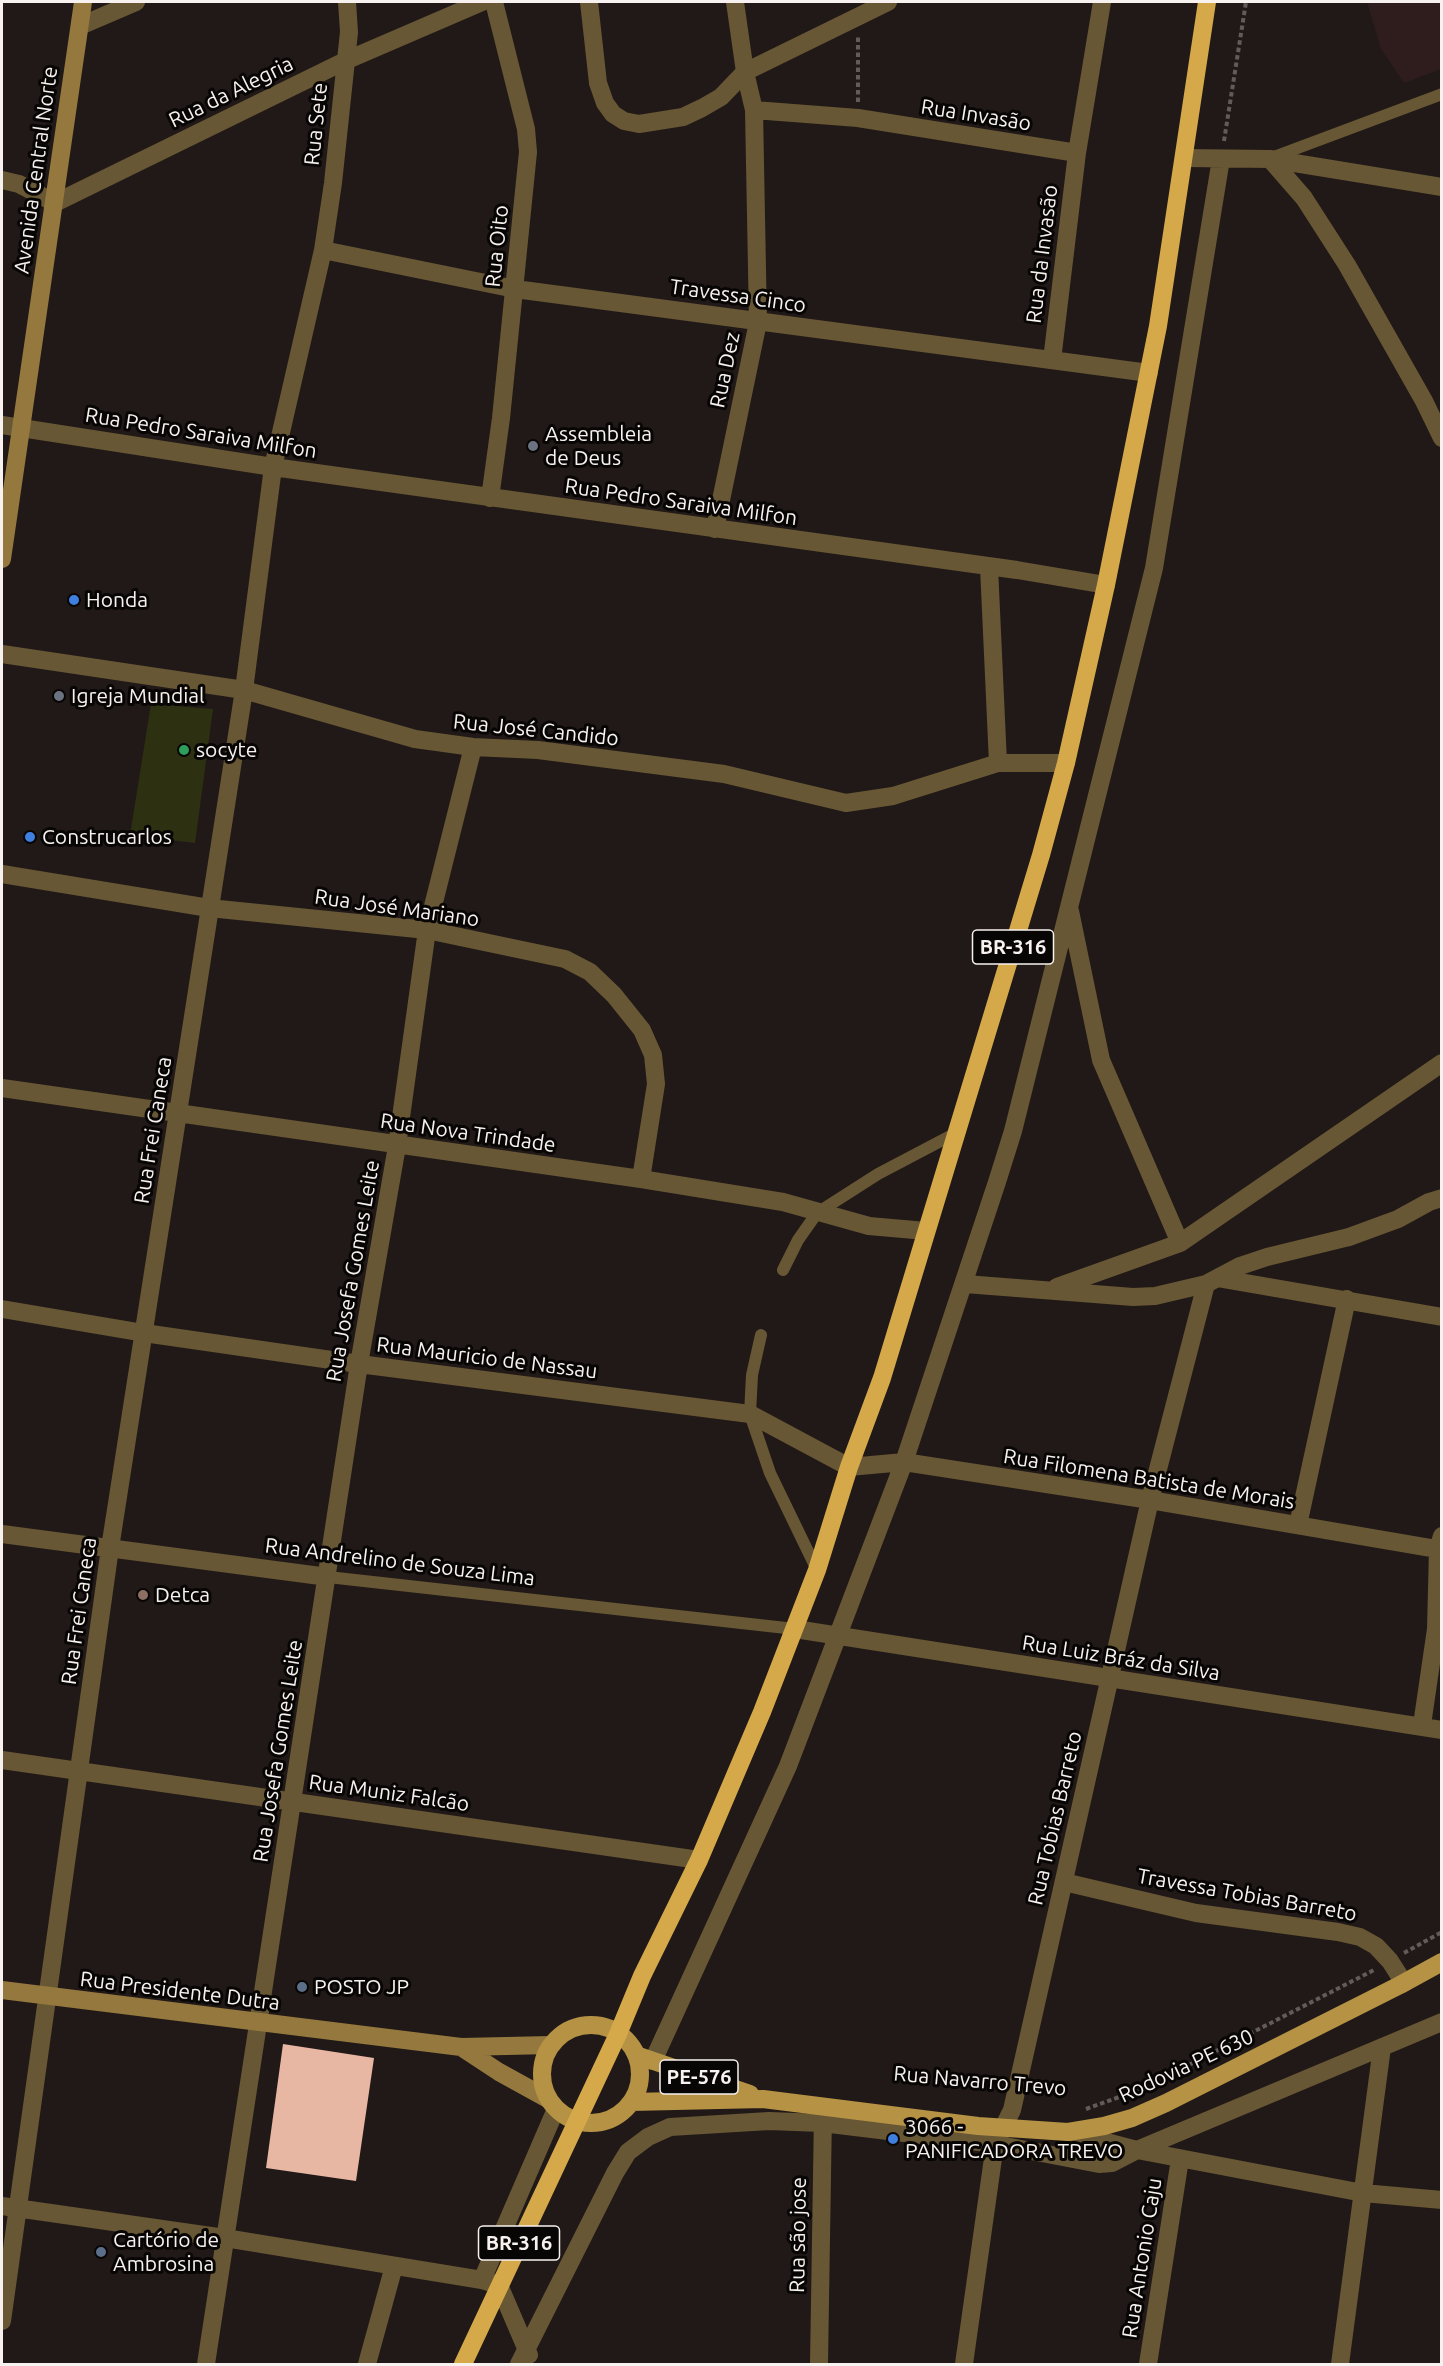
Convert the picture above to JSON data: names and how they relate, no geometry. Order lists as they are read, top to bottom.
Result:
{
  "streets": {
    "highway": ["BR-316"],
    "main road": [
      "Avenida Central Norte",
      "Rua Presidente Dutra",
      "Rodovia PE 630",
      "PE-576"
    ],
    "street": [
      "Rua da Alegria",
      "Rua Invasão",
      "Rua Sete",
      "Rua Oito",
      "Rua da Invasão",
      "Travessa Cinco",
      "Rua Dez",
      "Rua Pedro Saraiva Milfon",
      "Rua José Candido",
      "Rua José Mariano",
      "Rua Frei Caneca",
      "Rua Nova Trindade",
      "Rua Josefa Gomes Leite",
      "Rua Mauricio de Nassau",
      "Rua Filomena Batista de Morais",
      "Rua Andrelino de Souza Lima",
      "Rua Luiz Bráz da Silva",
      "Rua Muniz Falcão",
      "Rua Tobias Barreto",
      "Travessa Tobias Barreto",
      "Rua são jose",
      "Rua Antonio Caju"
    ],
    "path": ["Rua Navarro Trevo"]
  },
  "crossings": [
    ["Rua da Alegria", "Rua Sete"],
    ["Rua da Alegria", "Avenida Central Norte"],
    ["Rua Invasão", "Rua da Invasão"],
    ["Rua Invasão", "Rua Dez"],
    ["Rua Sete", "Travessa Cinco"],
    ["Rua Sete", "Rua Pedro Saraiva Milfon"],
    ["Rua Sete", "Rua Frei Caneca"],
    ["Avenida Central Norte", "Rua Pedro Saraiva Milfon"],
    ["Rua Oito", "Travessa Cinco"],
    ["Rua Oito", "Rua Pedro Saraiva Milfon"],
    ["Rua da Invasão", "Travessa Cinco"],
    ["Travessa Cinco", "Rua Dez"],
    ["Travessa Cinco", "BR-316"],
    ["Rua Dez", "Rua Pedro Saraiva Milfon"],
    ["Rua Pedro Saraiva Milfon", "BR-316"],
    ["Rua Pedro Saraiva Milfon", "Rua Frei Caneca"],
    ["Rua José Candido", "BR-316"],
    ["Rua José Candido", "Rua Frei Caneca"],
    ["Rua José Candido", "Rua Josefa Gomes Leite"],
    ["Rua José Mariano", "Rua Frei Caneca"],
    ["Rua José Mariano", "Rua Nova Trindade"],
    ["Rua José Mariano", "Rua Josefa Gomes Leite"],
    ["BR-316", "Rua Nova Trindade"],
    ["BR-316", "Rua Mauricio de Nassau"],
    ["BR-316", "Rua Filomena Batista de Morais"],
    ["BR-316", "Rua Andrelino de Souza Lima"],
    ["BR-316", "Rua Luiz Bráz da Silva"],
    ["BR-316", "Rua Muniz Falcão"],
    ["Rua Frei Caneca", "Rua Nova Trindade"],
    ["Rua Frei Caneca", "Rua Mauricio de Nassau"],
    ["Rua Frei Caneca", "Rua Andrelino de Souza Lima"],
    ["Rua Frei Caneca", "Rua Muniz Falcão"],
    ["Rua Frei Caneca", "Rua Presidente Dutra"],
    ["Rua Nova Trindade", "Rua Josefa Gomes Leite"],
    ["Rua Josefa Gomes Leite", "Rua Mauricio de Nassau"],
    ["Rua Josefa Gomes Leite", "Rua Andrelino de Souza Lima"],
    ["Rua Josefa Gomes Leite", "Rua Muniz Falcão"],
    ["Rua Josefa Gomes Leite", "Rua Presidente Dutra"],
    ["Rua Mauricio de Nassau", "Rua Filomena Batista de Morais"],
    ["Rua Filomena Batista de Morais", "Rua Tobias Barreto"],
    ["Rua Andrelino de Souza Lima", "Rua Luiz Bráz da Silva"],
    ["Rua Luiz Bráz da Silva", "Rua Tobias Barreto"],
    ["Rua Tobias Barreto", "Travessa Tobias Barreto"],
    ["Rua Tobias Barreto", "Rodovia PE 630"],
    ["Travessa Tobias Barreto", "Rodovia PE 630"],
    ["Travessa Tobias Barreto", "Rua Navarro Trevo"],
    ["Rodovia PE 630", "PE-576"],
    ["Rodovia PE 630", "Rua são jose"],
    ["PE-576", "Rua são jose"]
  ],
  "places": [
    "Assembleia de Deus",
    "Honda",
    "Igreja Mundial",
    "socyte",
    "Construcarlos",
    "Detca",
    "POSTO JP",
    "3066 - PANIFICADORA TREVO",
    "Cartório de Ambrosina"
  ]
}
